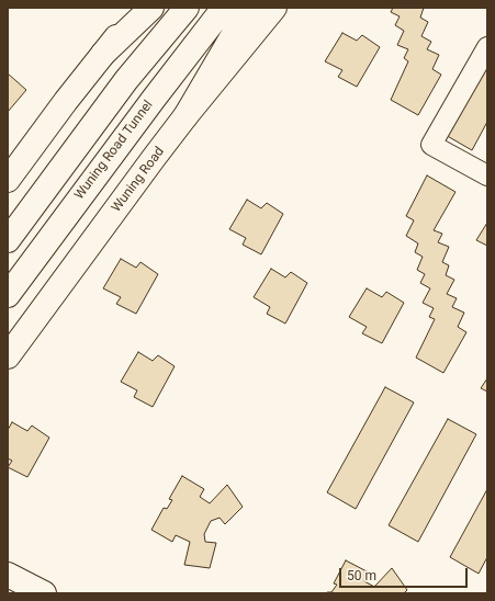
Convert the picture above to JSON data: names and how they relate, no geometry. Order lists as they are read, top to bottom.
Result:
{
  "streets": {
    "main road": ["Wuning Road Tunnel", "Wuning Road"]
  },
  "scale_bar": "50 m"
}
